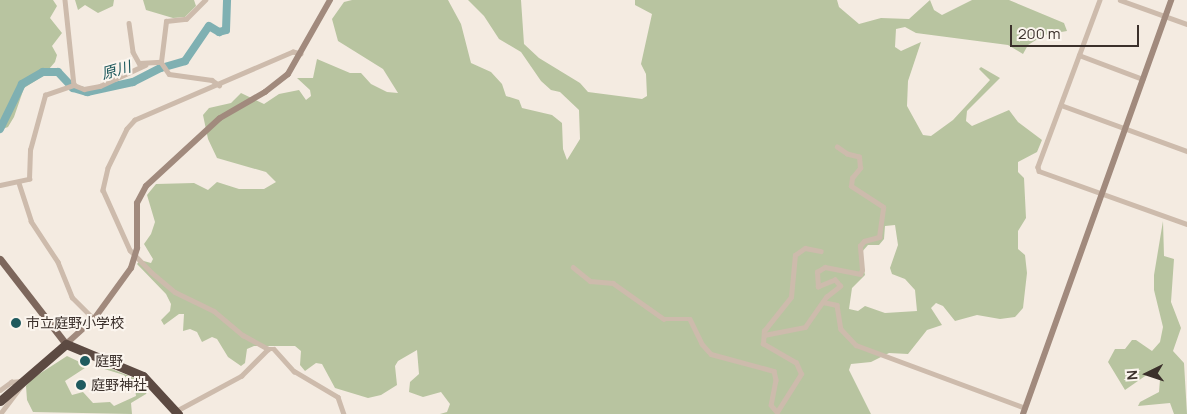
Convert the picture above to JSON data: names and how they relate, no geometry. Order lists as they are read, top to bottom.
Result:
{
  "water": ["原川"],
  "places": ["市立庭野小学校", "庭野", "庭野神社"],
  "scale_bar": "200 m",
  "north": "left"
}
